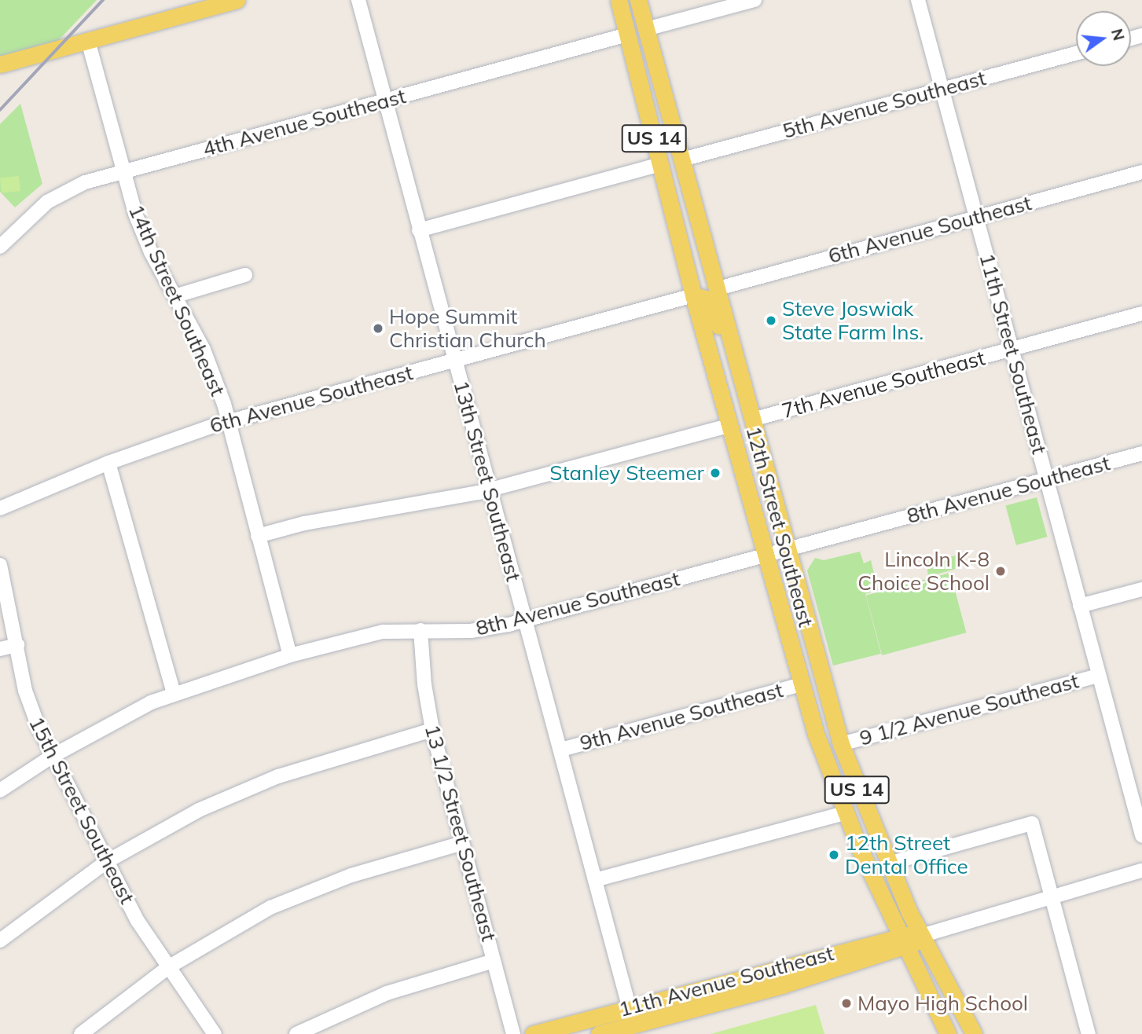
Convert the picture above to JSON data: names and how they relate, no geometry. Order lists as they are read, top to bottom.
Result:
{
  "streets": {
    "main road": ["US 14", "12th Street Southeast", "11th Avenue Southeast"],
    "street": [
      "5th Avenue Southeast",
      "4th Avenue Southeast",
      "6th Avenue Southeast",
      "14th Street Southeast",
      "11th Street Southeast",
      "7th Avenue Southeast",
      "13th Street Southeast",
      "8th Avenue Southeast",
      "9 1/2 Avenue Southeast",
      "9th Avenue Southeast",
      "15th Street Southeast",
      "13 1/2 Street Southeast"
    ]
  },
  "crossings": [
    ["5th Avenue Southeast", "11th Street Southeast"],
    ["5th Avenue Southeast", "12th Street Southeast"],
    ["4th Avenue Southeast", "14th Street Southeast"],
    ["4th Avenue Southeast", "13th Street Southeast"],
    ["4th Avenue Southeast", "12th Street Southeast"],
    ["6th Avenue Southeast", "14th Street Southeast"],
    ["6th Avenue Southeast", "11th Street Southeast"],
    ["6th Avenue Southeast", "13th Street Southeast"],
    ["6th Avenue Southeast", "12th Street Southeast"],
    ["14th Street Southeast", "8th Avenue Southeast"],
    ["11th Street Southeast", "7th Avenue Southeast"],
    ["11th Street Southeast", "8th Avenue Southeast"],
    ["11th Street Southeast", "9 1/2 Avenue Southeast"],
    ["7th Avenue Southeast", "12th Street Southeast"],
    ["13th Street Southeast", "8th Avenue Southeast"],
    ["13th Street Southeast", "9th Avenue Southeast"],
    ["13th Street Southeast", "11th Avenue Southeast"],
    ["8th Avenue Southeast", "12th Street Southeast"],
    ["8th Avenue Southeast", "15th Street Southeast"],
    ["8th Avenue Southeast", "13 1/2 Street Southeast"],
    ["12th Street Southeast", "9 1/2 Avenue Southeast"],
    ["12th Street Southeast", "9th Avenue Southeast"],
    ["12th Street Southeast", "11th Avenue Southeast"]
  ],
  "places": [
    "Steve Joswiak State Farm Ins.",
    "Hope Summit Christian Church",
    "Stanley Steemer",
    "Lincoln K-8 Choice School",
    "12th Street Dental Office",
    "Mayo High School"
  ],
  "north": "right"
}
